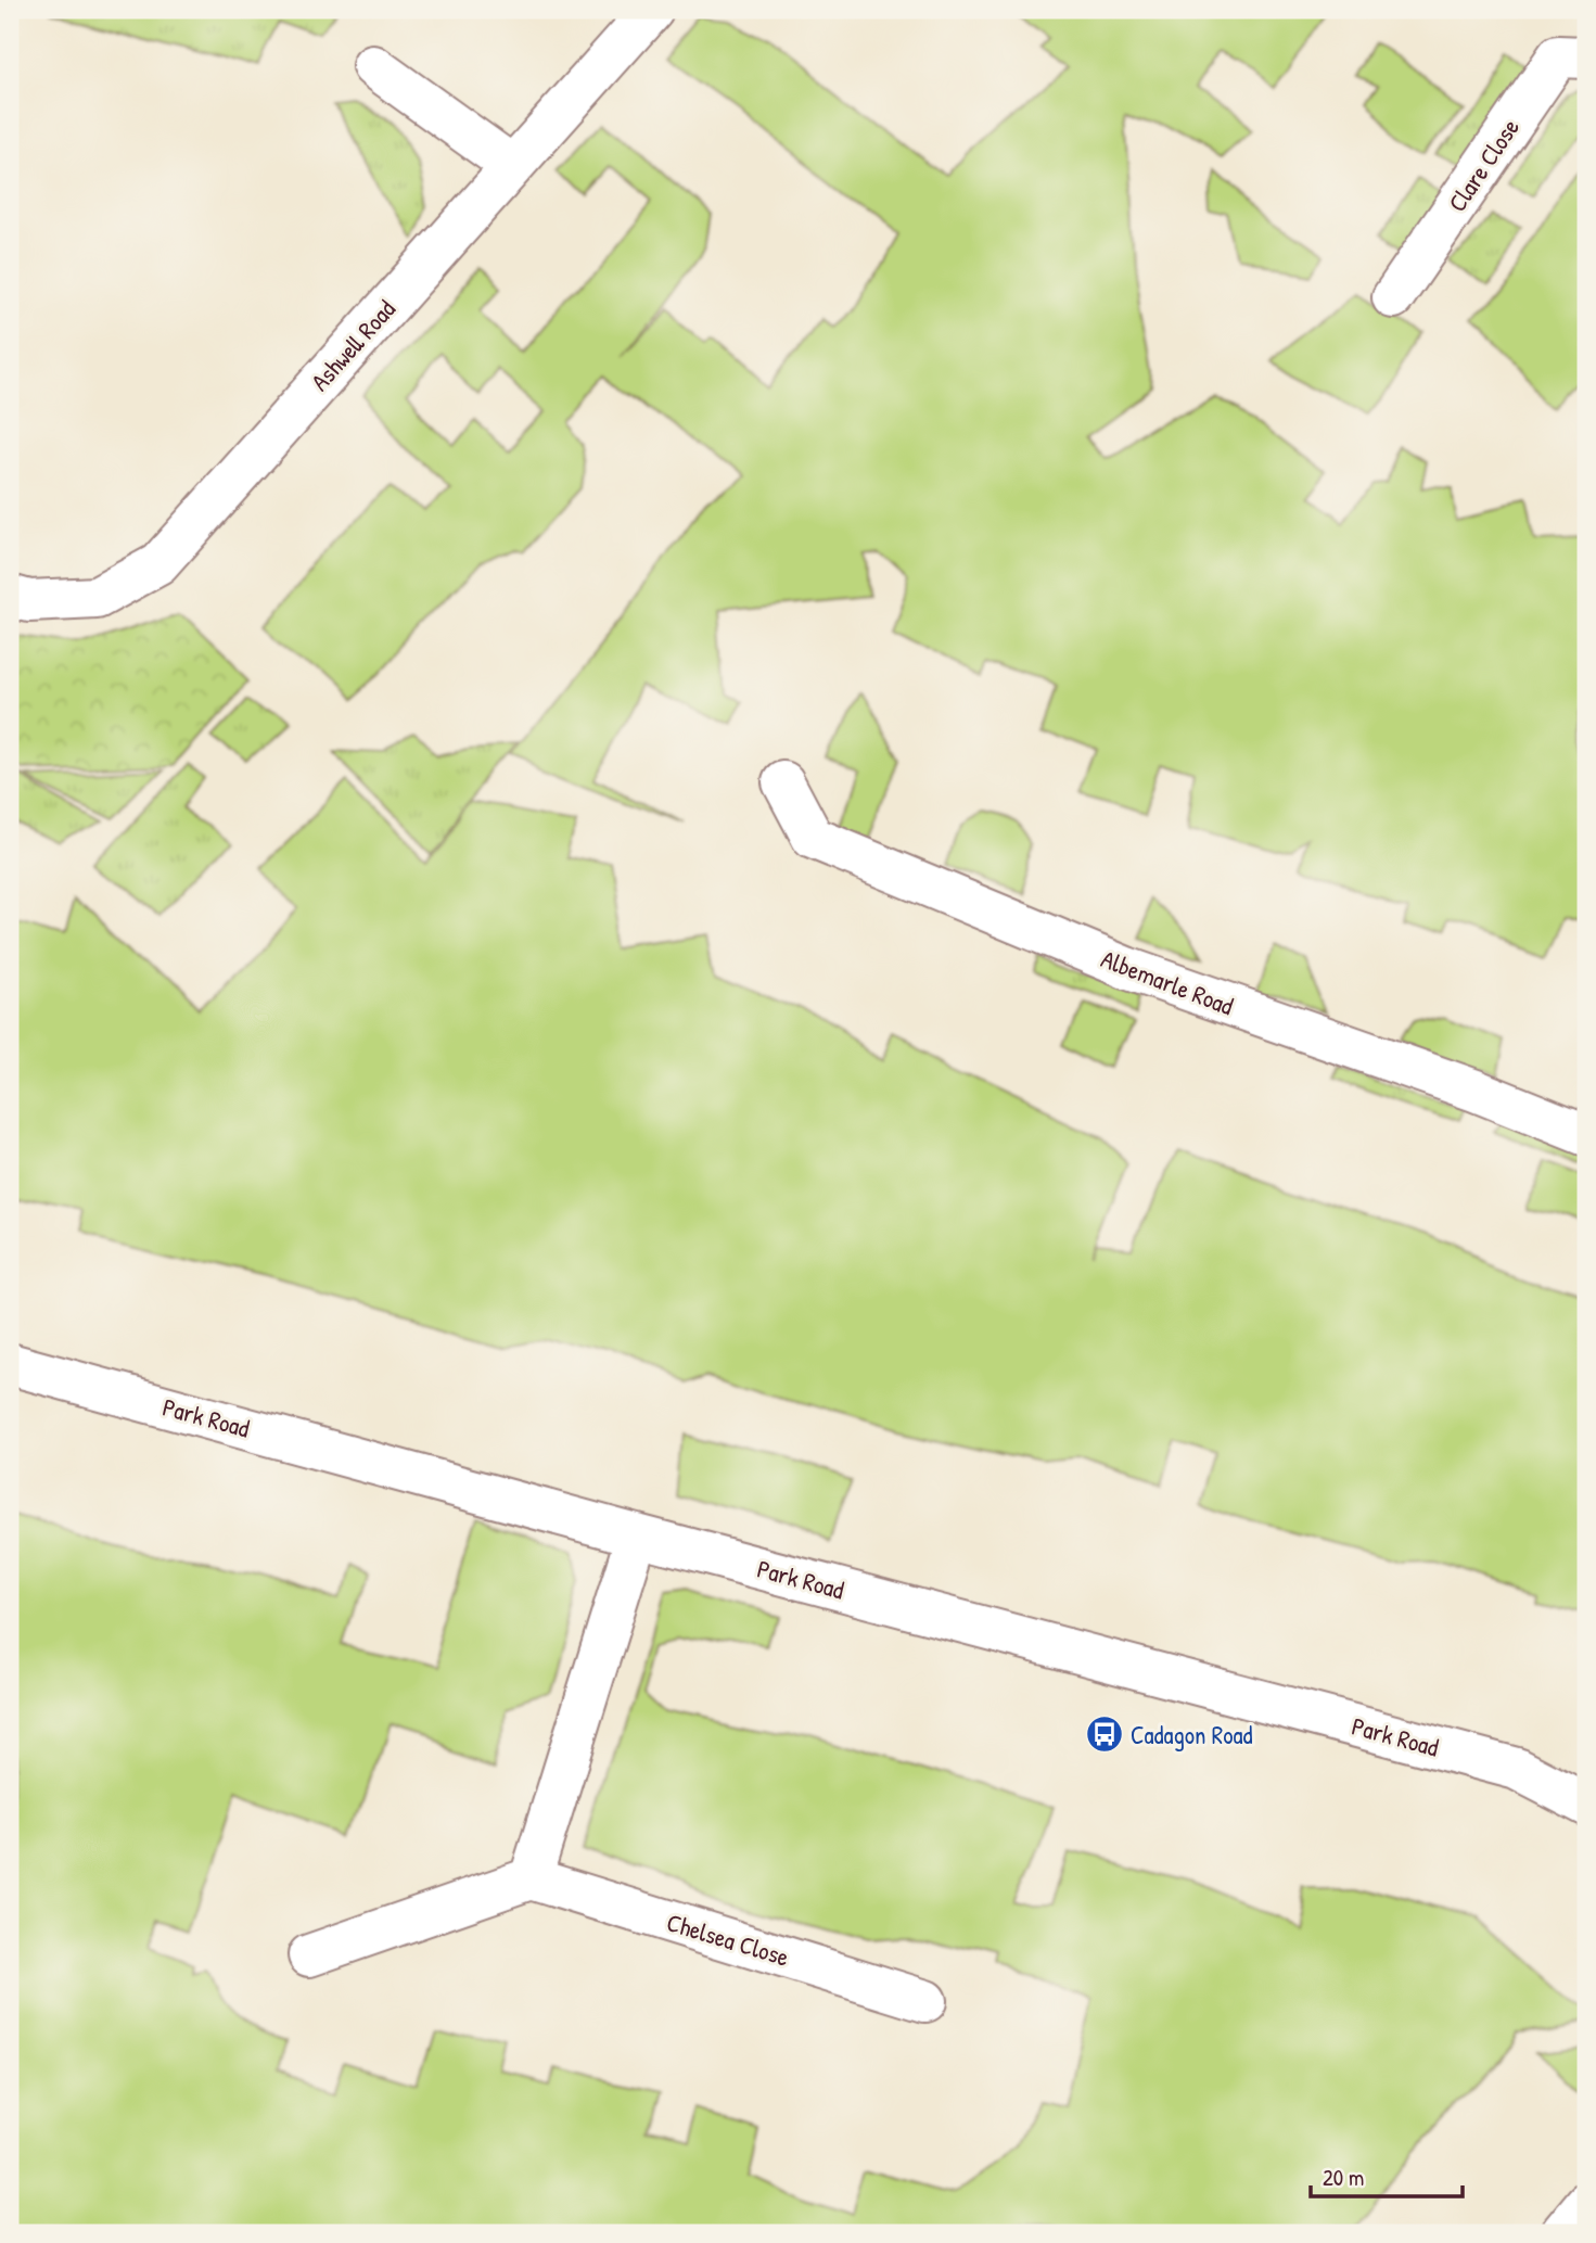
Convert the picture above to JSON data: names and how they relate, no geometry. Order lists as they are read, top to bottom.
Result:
{
  "streets": {
    "street": [
      "Clare Close",
      "Ashwell Road",
      "Albemarle Road",
      "Park Road",
      "Chelsea Close"
    ]
  },
  "places": {
    "bus stop": ["Cadagon Road"]
  },
  "scale_bar": "20 m"
}
